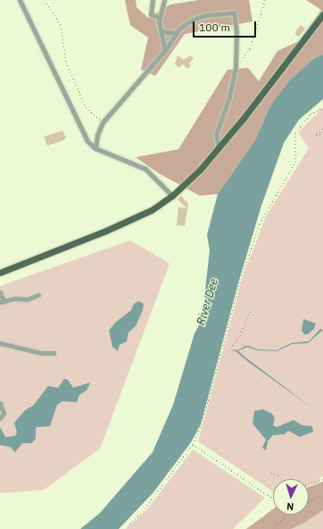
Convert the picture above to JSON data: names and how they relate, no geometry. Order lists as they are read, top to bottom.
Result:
{
  "water": ["River Dee"],
  "scale_bar": "100 m",
  "north": "bottom"
}
